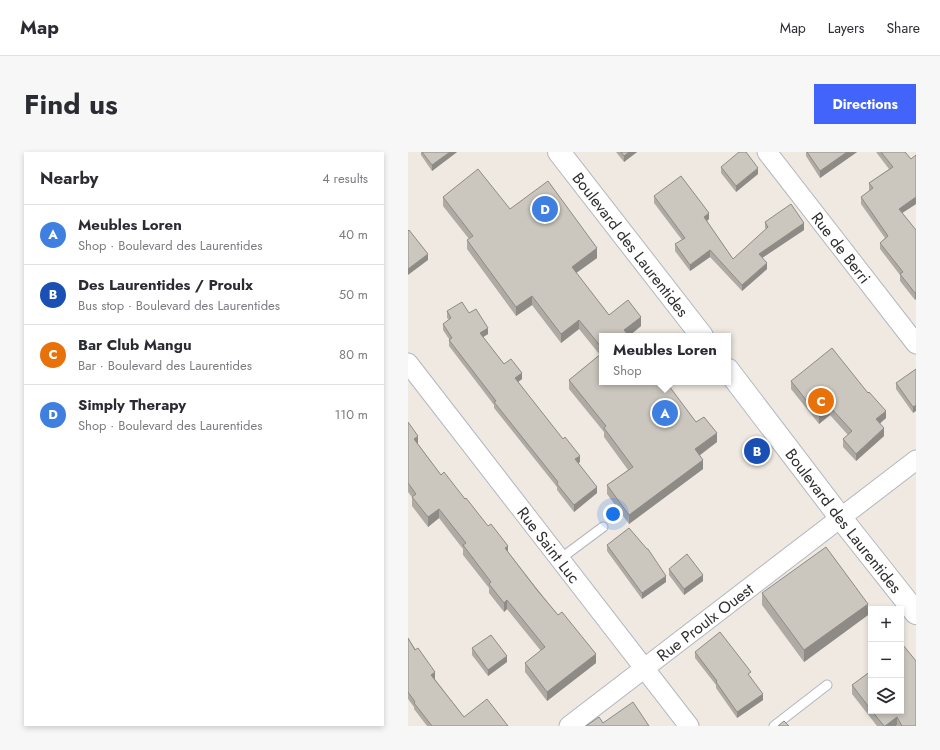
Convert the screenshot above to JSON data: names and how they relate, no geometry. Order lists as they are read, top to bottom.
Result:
{
  "streets": {
    "main road": ["Boulevard des Laurentides"],
    "street": ["Rue de Berri", "Rue Saint Luc", "Rue Proulx Ouest"]
  },
  "crossings": [
    ["Boulevard des Laurentides", "Rue Proulx Ouest"],
    ["Rue Saint Luc", "Rue Proulx Ouest"]
  ],
  "page": {
    "header": "Map",
    "nav": ["Map", "Layers", "Share"],
    "title": "Find us",
    "buttons": "Directions",
    "heading": ["Nearby", "4 results"],
    "pins": [
      "D",
      "C",
      "A",
      "B"
    ],
    "list": [
      {
        "mark": "A",
        "name": "Meubles Loren",
        "note": "Shop · Boulevard des Laurentides",
        "value": "40 m"
      },
      {
        "mark": "B",
        "name": "Des Laurentides / Proulx",
        "note": "Bus stop · Boulevard des Laurentides",
        "value": "50 m"
      },
      {
        "mark": "C",
        "name": "Bar Club Mangu",
        "note": "Bar · Boulevard des Laurentides",
        "value": "80 m"
      },
      {
        "mark": "D",
        "name": "Simply Therapy",
        "note": "Shop · Boulevard des Laurentides",
        "value": "110 m"
      }
    ],
    "popup": ["Meubles Loren", "Shop"],
    "map_buttons": ["+", "−"]
  }
}
